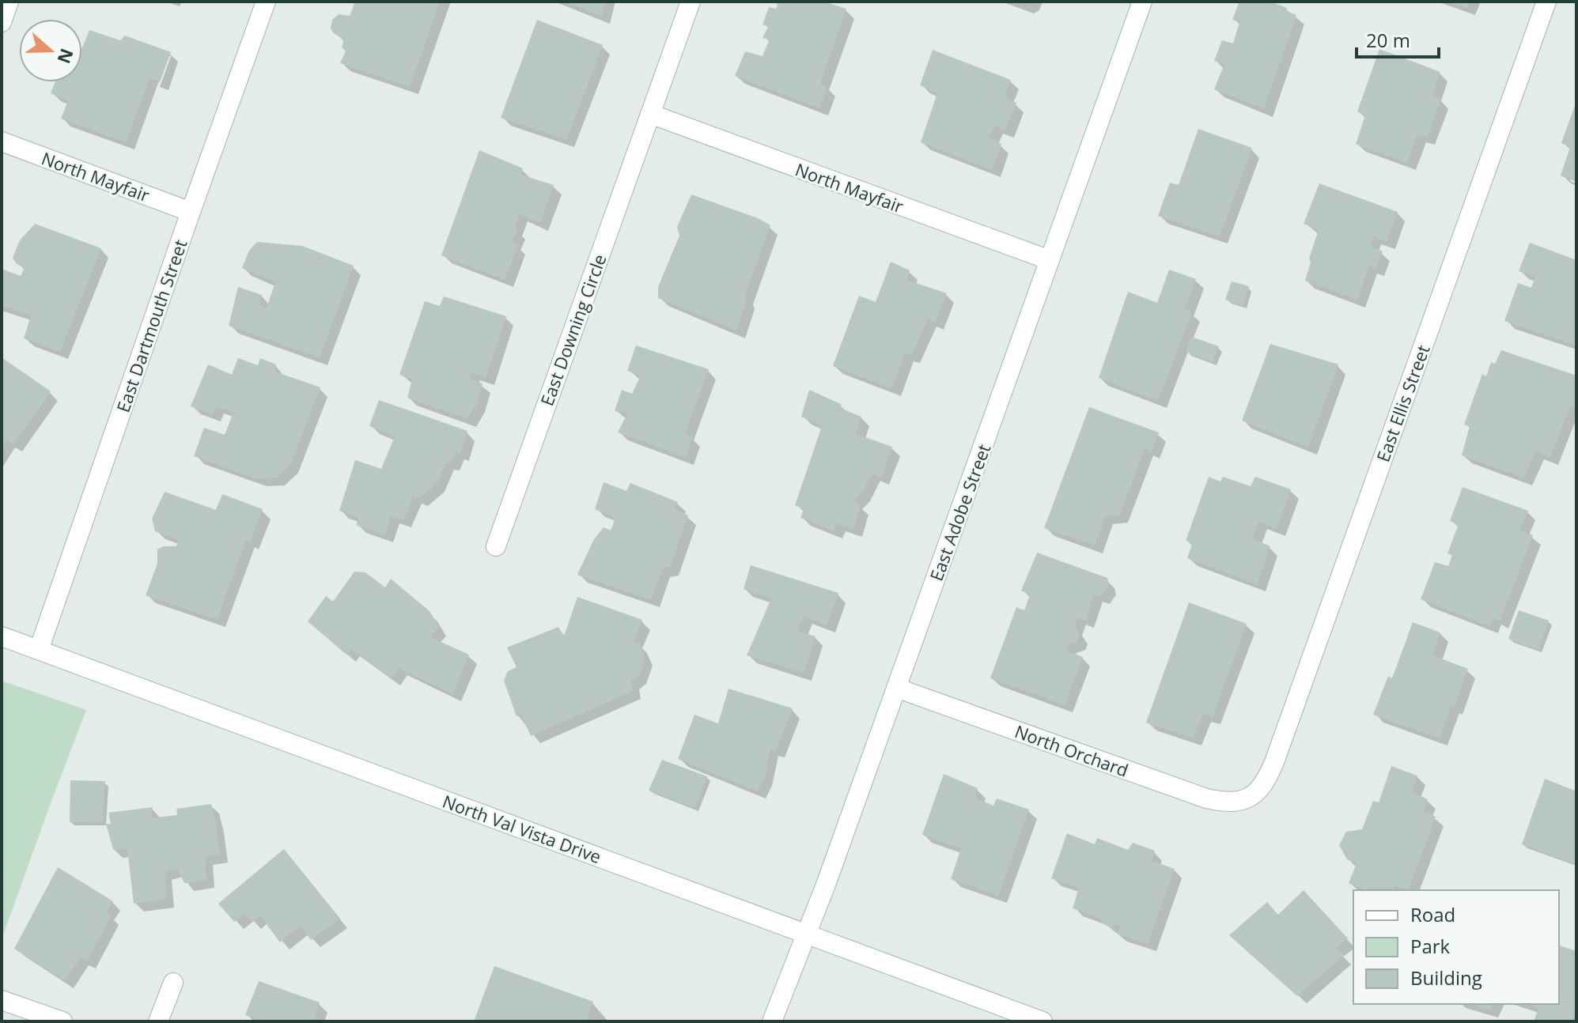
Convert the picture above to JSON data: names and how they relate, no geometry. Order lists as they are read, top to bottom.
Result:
{
  "streets": {
    "street": [
      "North Mayfair",
      "East Dartmouth Street",
      "East Downing Circle",
      "East Ellis Street",
      "East Adobe Street",
      "North Orchard",
      "North Val Vista Drive"
    ]
  },
  "crossings": [
    ["North Mayfair", "East Dartmouth Street"],
    ["North Mayfair", "East Downing Circle"],
    ["North Mayfair", "East Adobe Street"],
    ["East Dartmouth Street", "North Val Vista Drive"],
    ["East Ellis Street", "North Orchard"],
    ["East Adobe Street", "North Orchard"],
    ["East Adobe Street", "North Val Vista Drive"]
  ],
  "legend": ["Road", "Park", "Building"],
  "scale_bar": "20 m",
  "north": "right"
}
